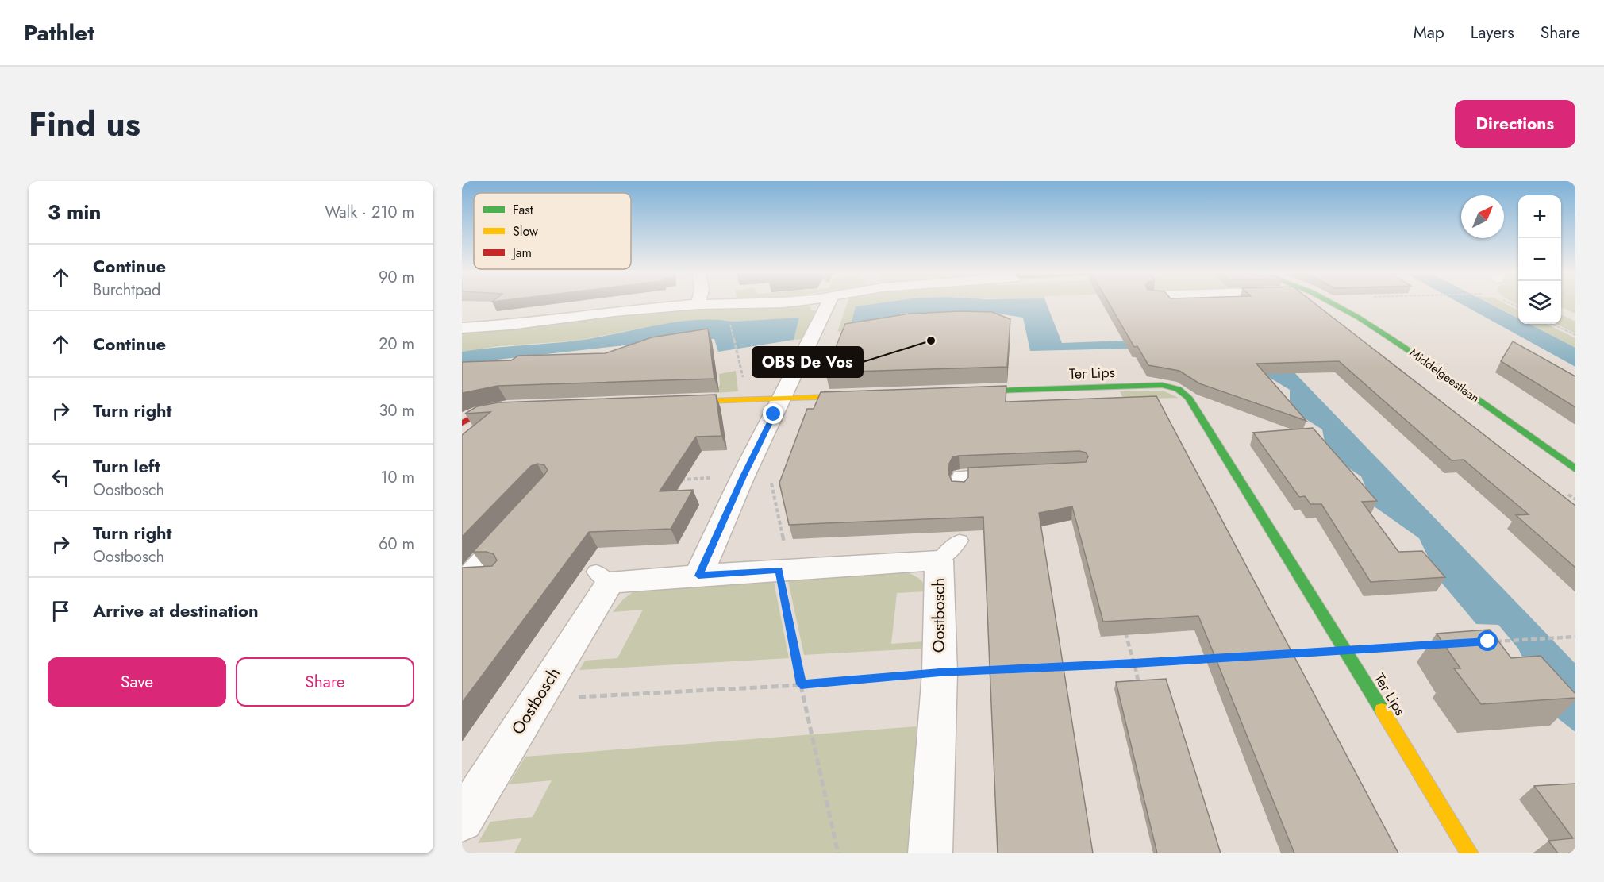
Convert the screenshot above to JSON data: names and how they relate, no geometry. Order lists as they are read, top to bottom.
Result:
{
  "streets": {
    "street": ["Ter Lips", "Middelgeestlaan", "Oostbosch"]
  },
  "places": ["OBS De Vos"],
  "legend": ["Fast", "Slow", "Jam"],
  "north": "top right",
  "page": {
    "header": "Pathlet",
    "nav": ["Map", "Layers", "Share"],
    "title": "Find us",
    "buttons": [
      "Directions",
      ["Save", "Share"]
    ],
    "heading": ["3 min", "Walk · 210 m"],
    "map_buttons": ["+", "−"],
    "list": [
      ["Continue", "Burchtpad", "90 m"],
      ["Continue", "20 m"],
      ["Turn right", "30 m"],
      ["Turn left", "Oostbosch", "10 m"],
      ["Turn right", "Oostbosch", "60 m"],
      "Arrive at destination"
    ]
  }
}
